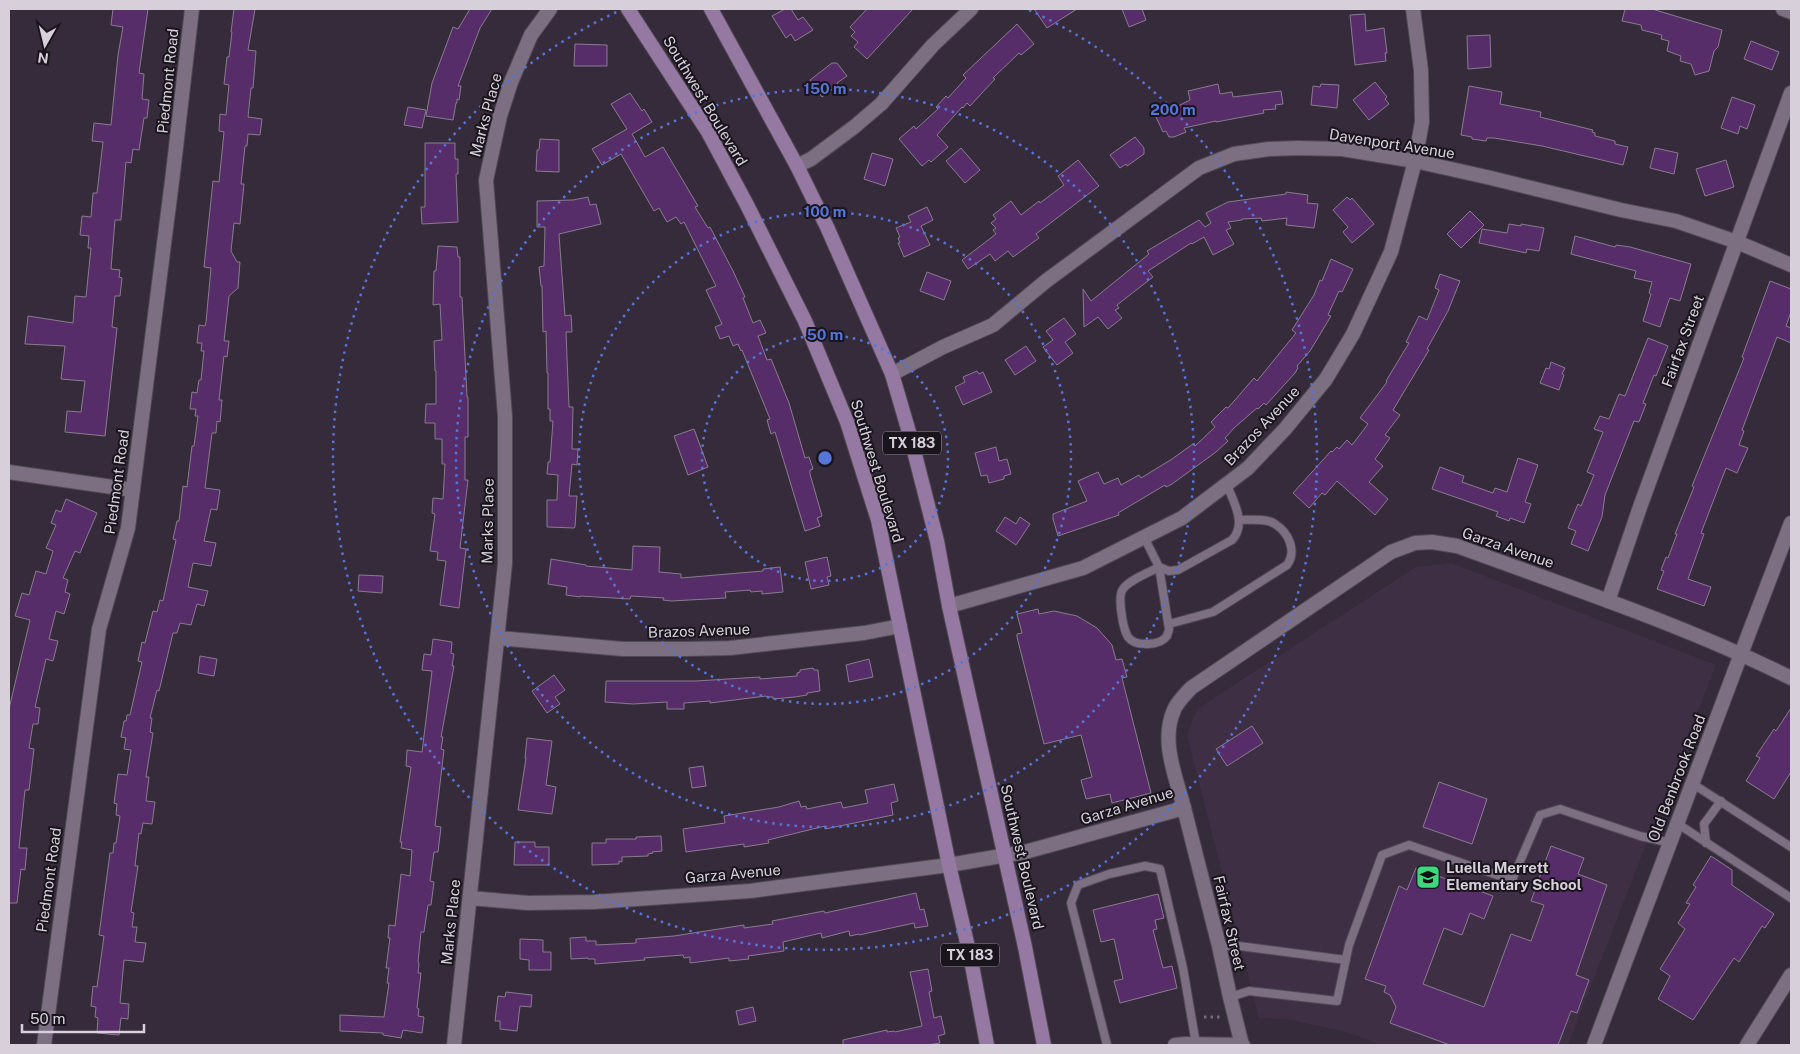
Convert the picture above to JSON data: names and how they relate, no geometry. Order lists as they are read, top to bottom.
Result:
{
  "streets": {
    "main road": ["Southwest Boulevard", "TX 183"],
    "street": [
      "Piedmont Road",
      "Marks Place",
      "Davenport Avenue",
      "Fairfax Street",
      "Brazos Avenue",
      "Garza Avenue",
      "Old Benbrook Road"
    ]
  },
  "crossings": [
    ["Southwest Boulevard", "Davenport Avenue"],
    ["Southwest Boulevard", "Brazos Avenue"],
    ["Southwest Boulevard", "Garza Avenue"],
    ["Marks Place", "Brazos Avenue"],
    ["Marks Place", "Garza Avenue"],
    ["Davenport Avenue", "Fairfax Street"],
    ["Davenport Avenue", "Brazos Avenue"],
    ["Fairfax Street", "Garza Avenue"],
    ["Garza Avenue", "Old Benbrook Road"]
  ],
  "places": {
    "school or university": ["Luella Merrett Elementary School"]
  },
  "scale_bar": "50 m",
  "north": "bottom",
  "rings": [
    "150 m",
    "200 m",
    "100 m",
    "50 m"
  ]
}
